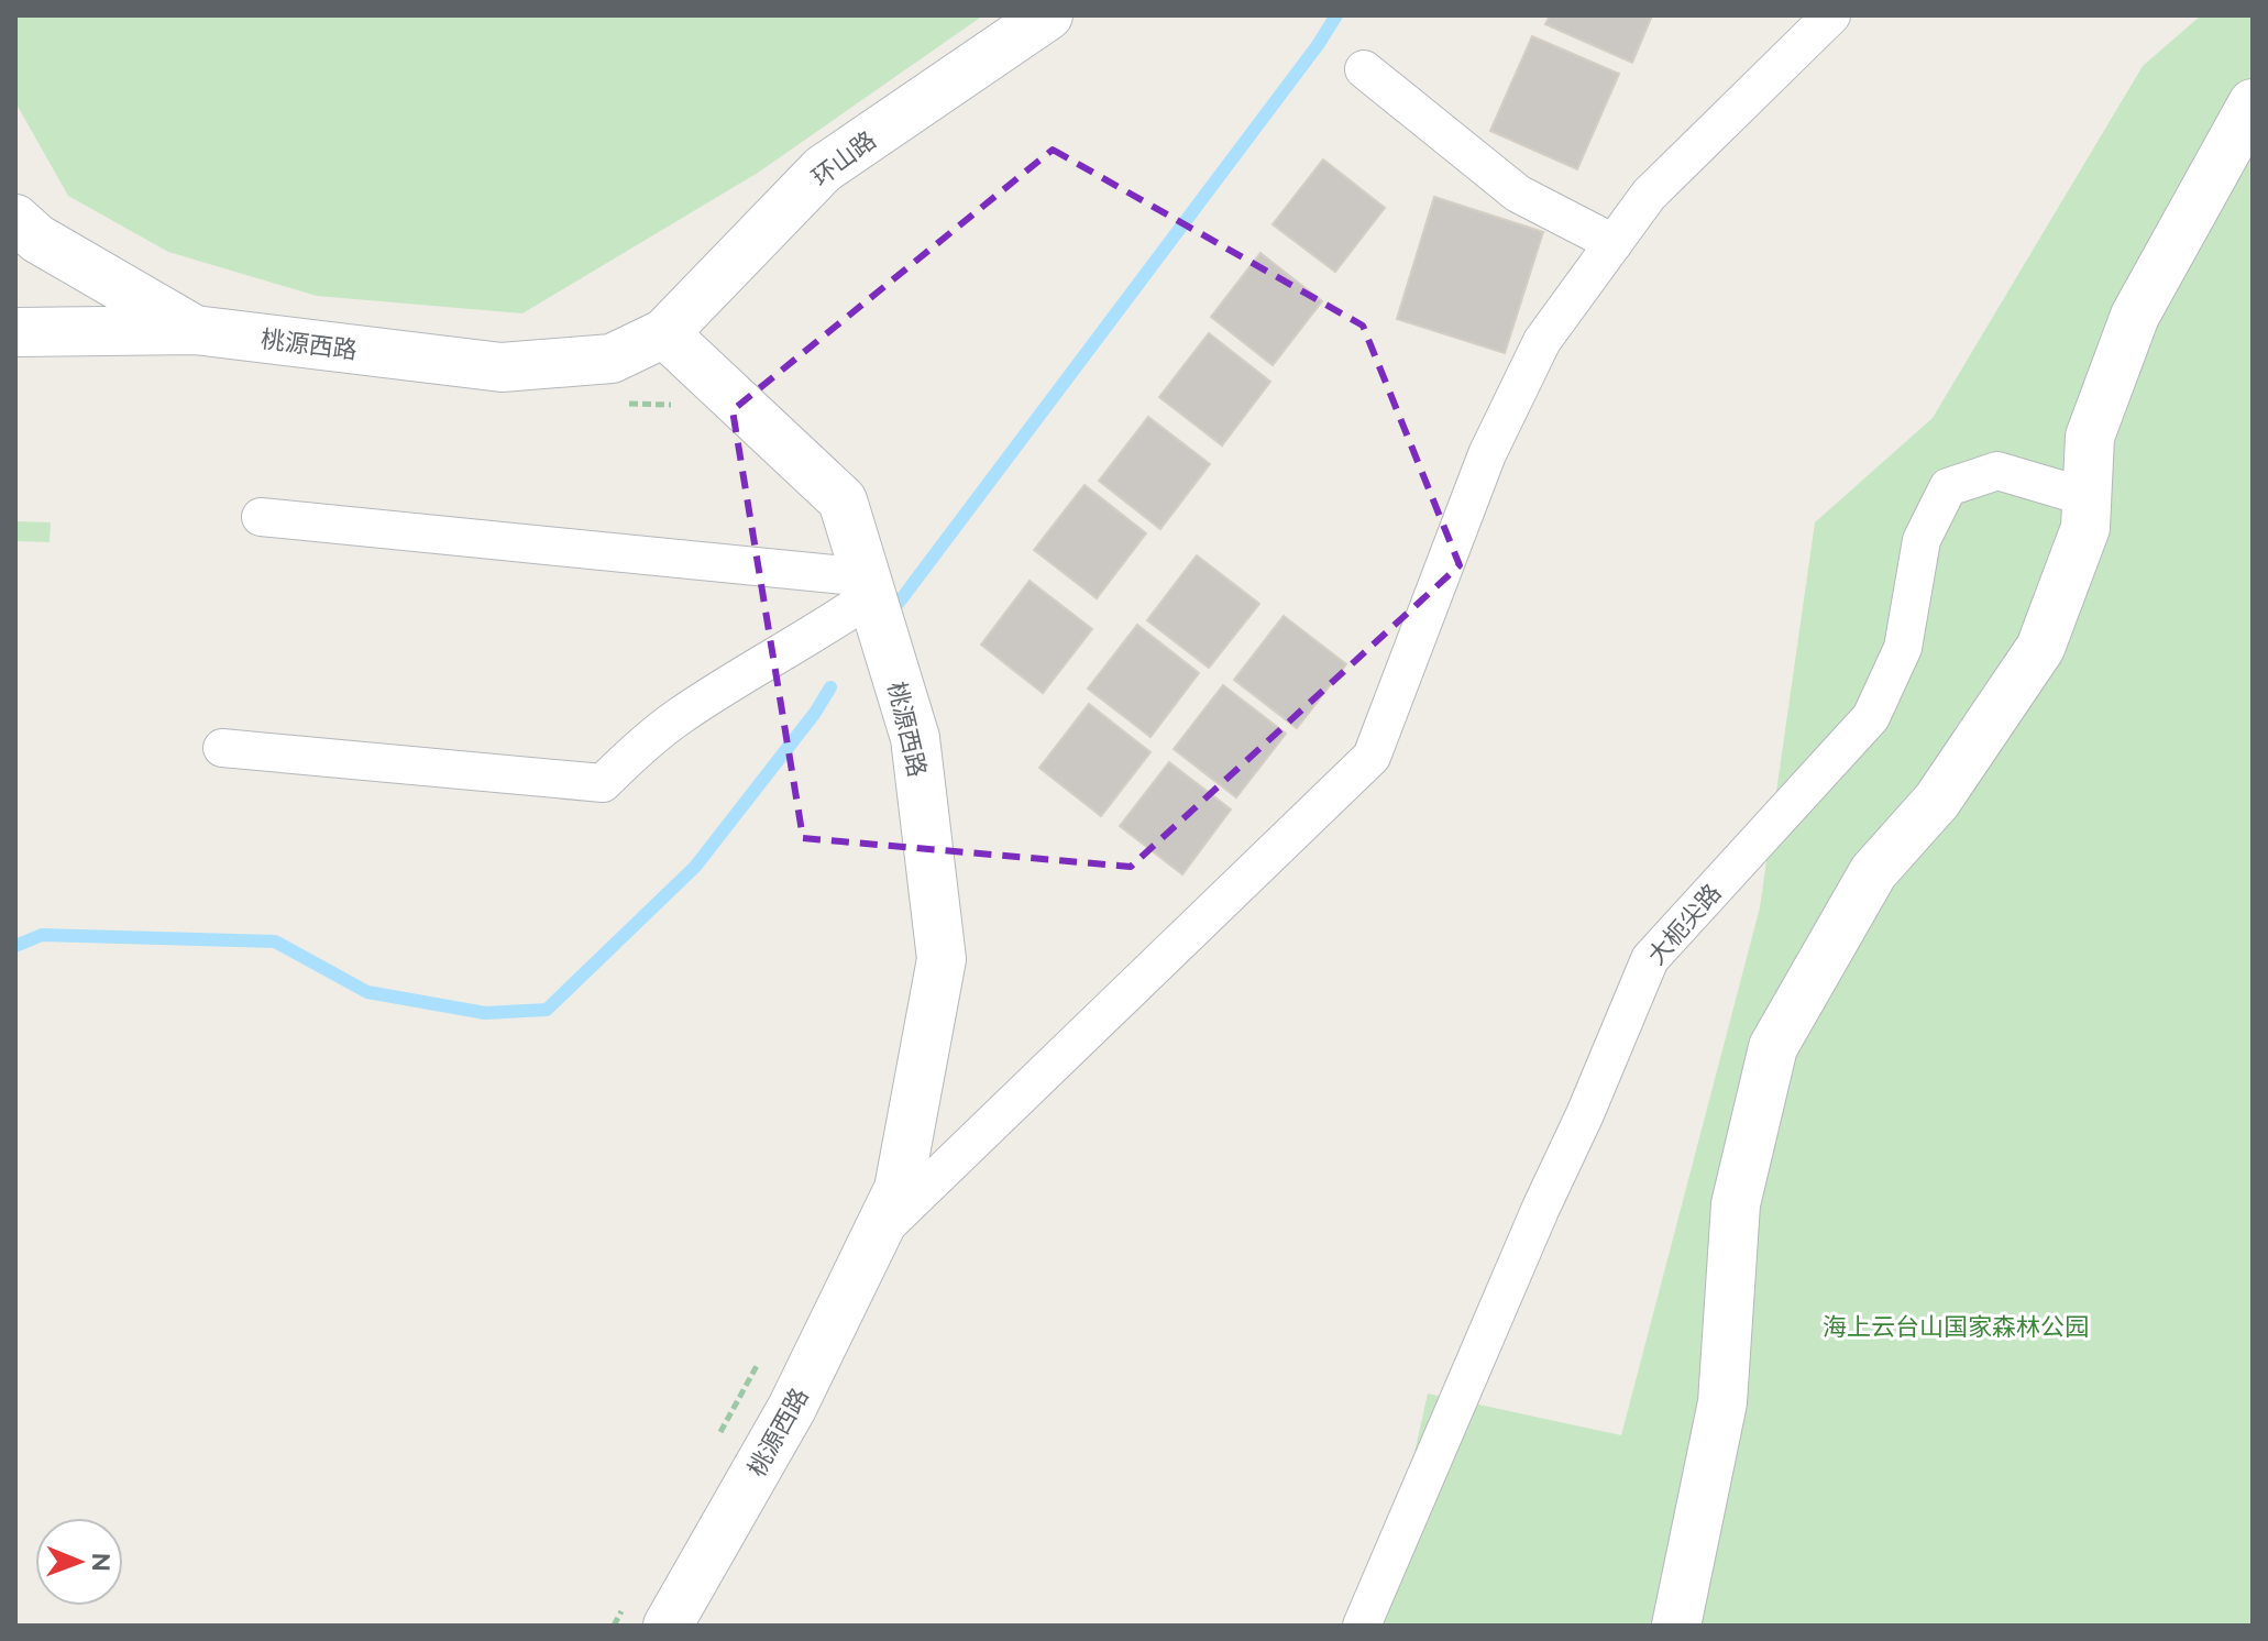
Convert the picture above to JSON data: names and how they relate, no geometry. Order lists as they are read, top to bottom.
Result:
{
  "streets": {
    "street": ["环山路", "桃源西路", "大枙尖路"]
  },
  "crossings": [
    ["环山路", "桃源西路"]
  ],
  "parks": ["海上云台山国家森林公园"],
  "north": "right"
}
